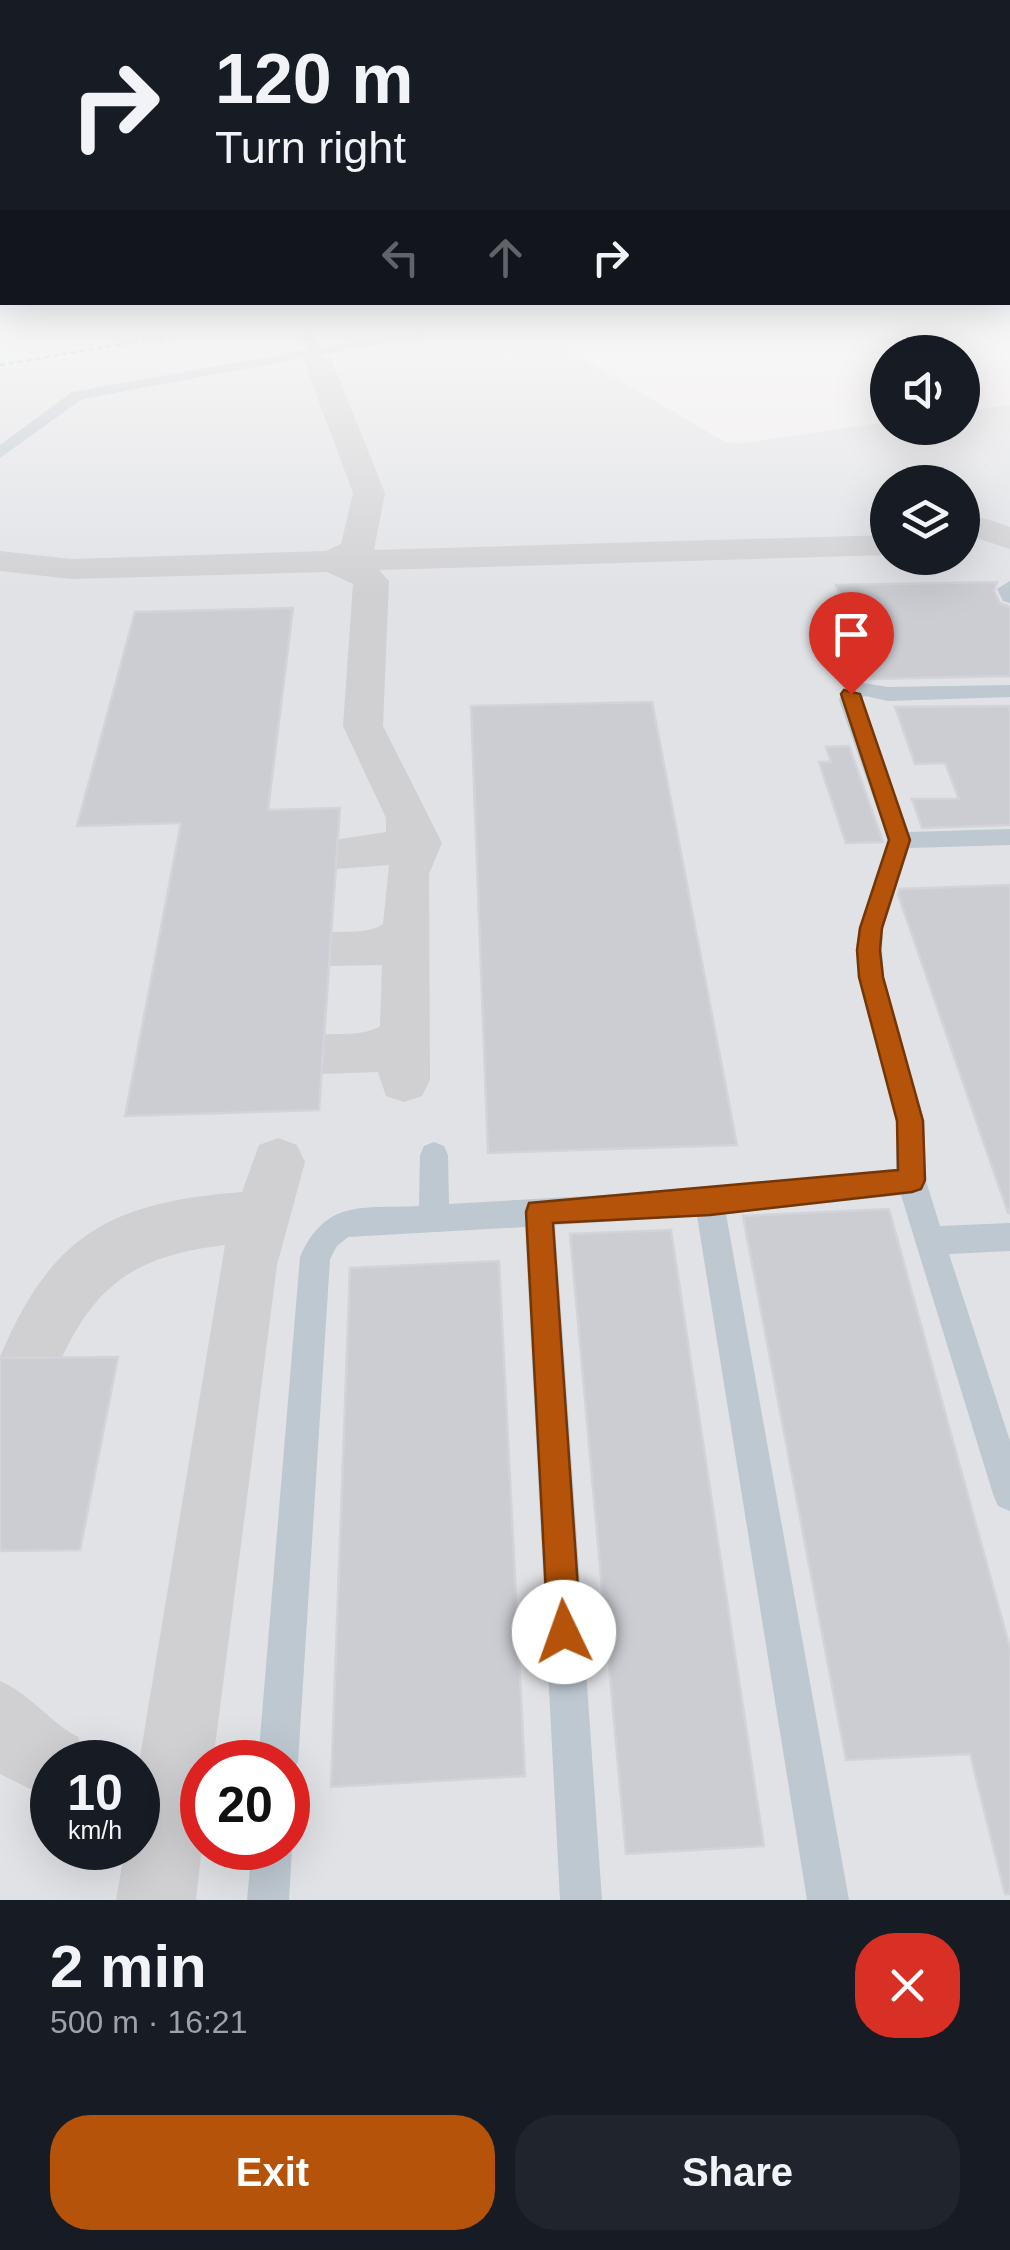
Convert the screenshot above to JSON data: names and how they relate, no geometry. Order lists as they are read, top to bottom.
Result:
{
  "page": {
    "turn": ["120 m", "Turn right"],
    "speed": "10 km/h",
    "limit": "20",
    "heading": ["2 min", "500 m · 16:21"],
    "buttons": ["Exit", "Share"]
  }
}
